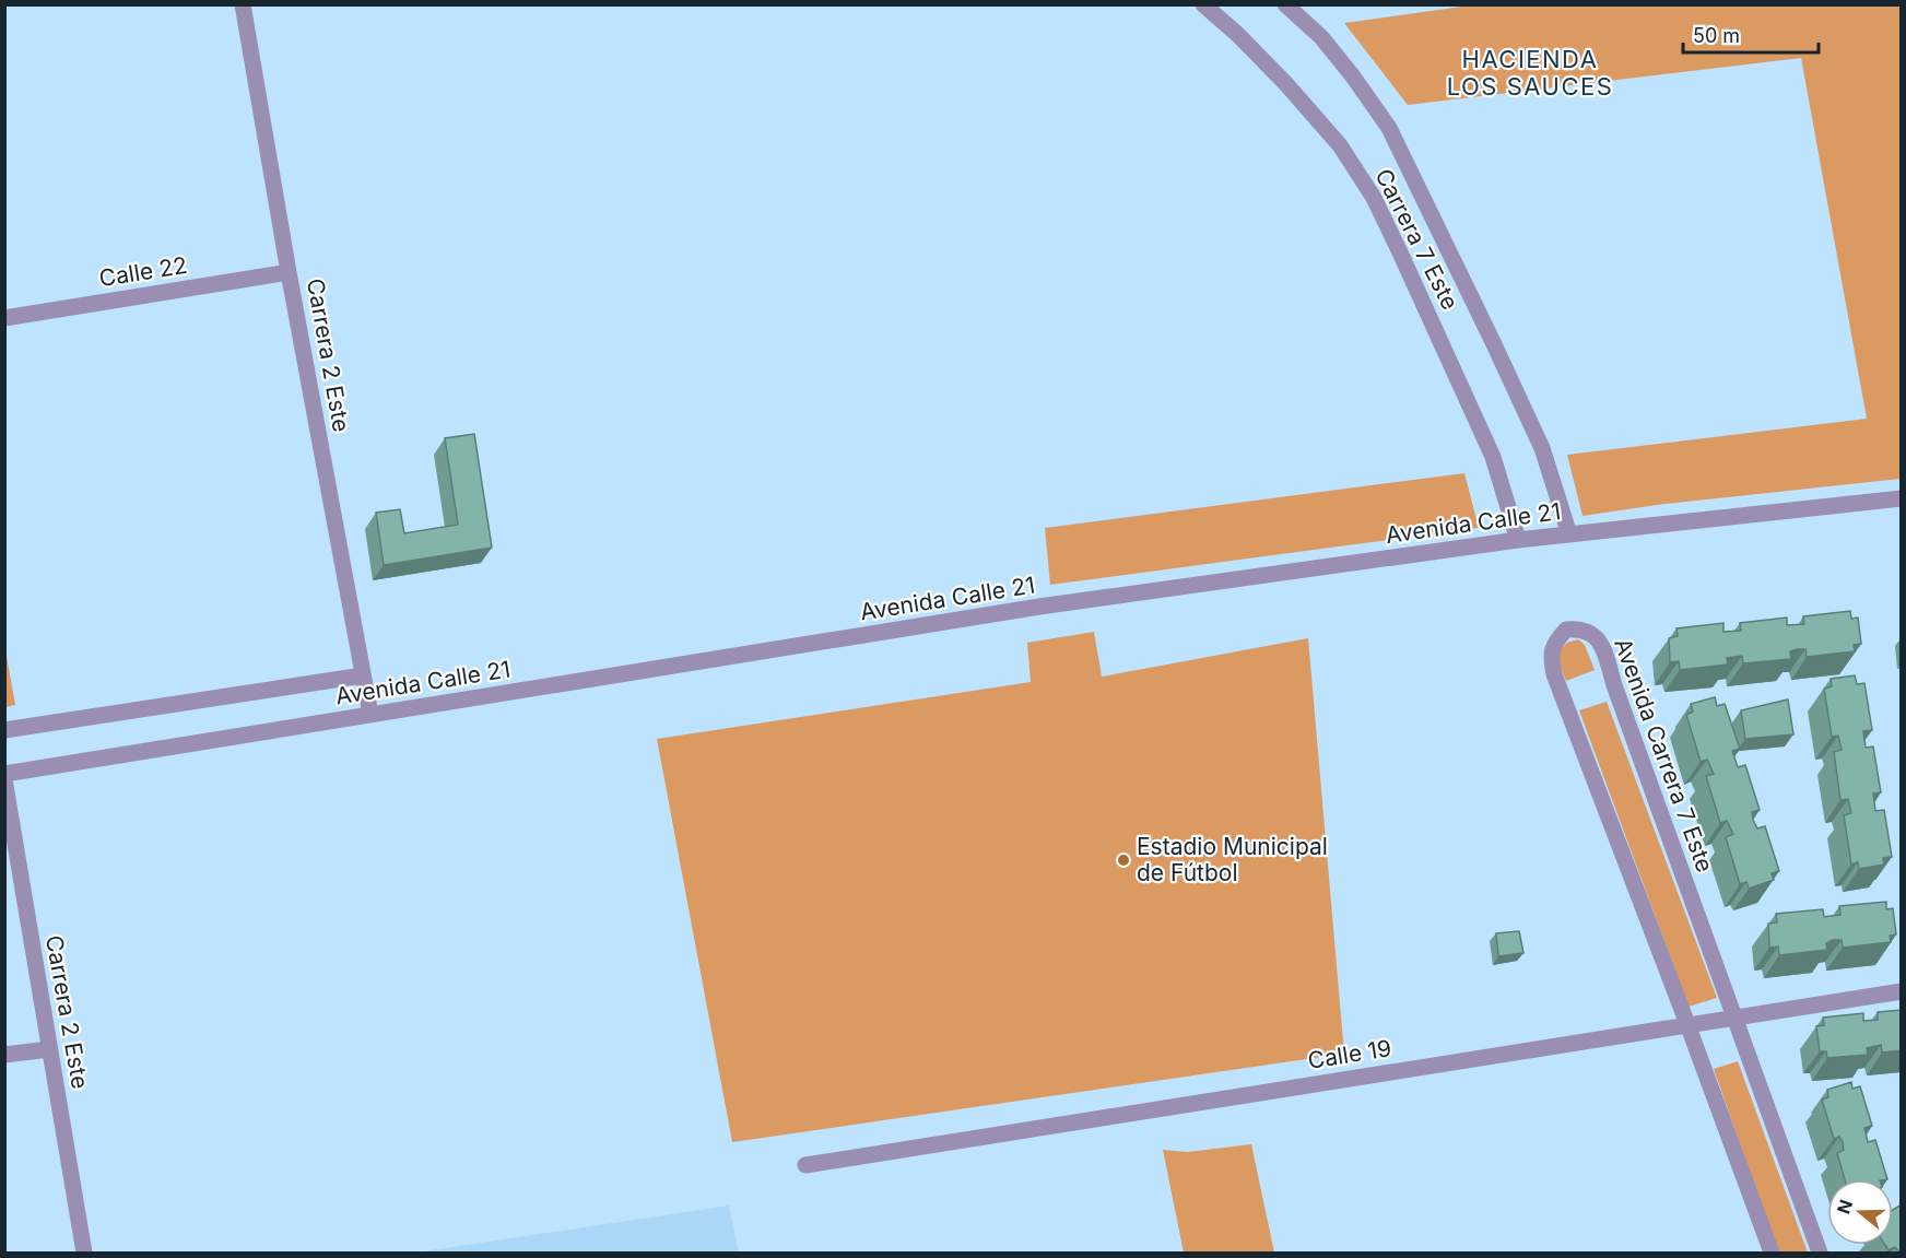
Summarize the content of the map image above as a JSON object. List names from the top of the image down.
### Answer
{
  "streets": {
    "street": [
      "Carrera 7 Este",
      "Calle 22",
      "Carrera 2 Este",
      "Avenida Calle 21",
      "Avenida Carrera 7 Este",
      "Calle 19"
    ]
  },
  "crossings": [
    ["Carrera 7 Este", "Avenida Calle 21"],
    ["Calle 22", "Carrera 2 Este"],
    ["Carrera 2 Este", "Avenida Calle 21"],
    ["Avenida Carrera 7 Este", "Calle 19"]
  ],
  "districts": ["HACIENDA LOS SAUCES"],
  "places": ["Estadio Municipal de Fútbol"],
  "scale_bar": "50 m",
  "north": "left"
}
